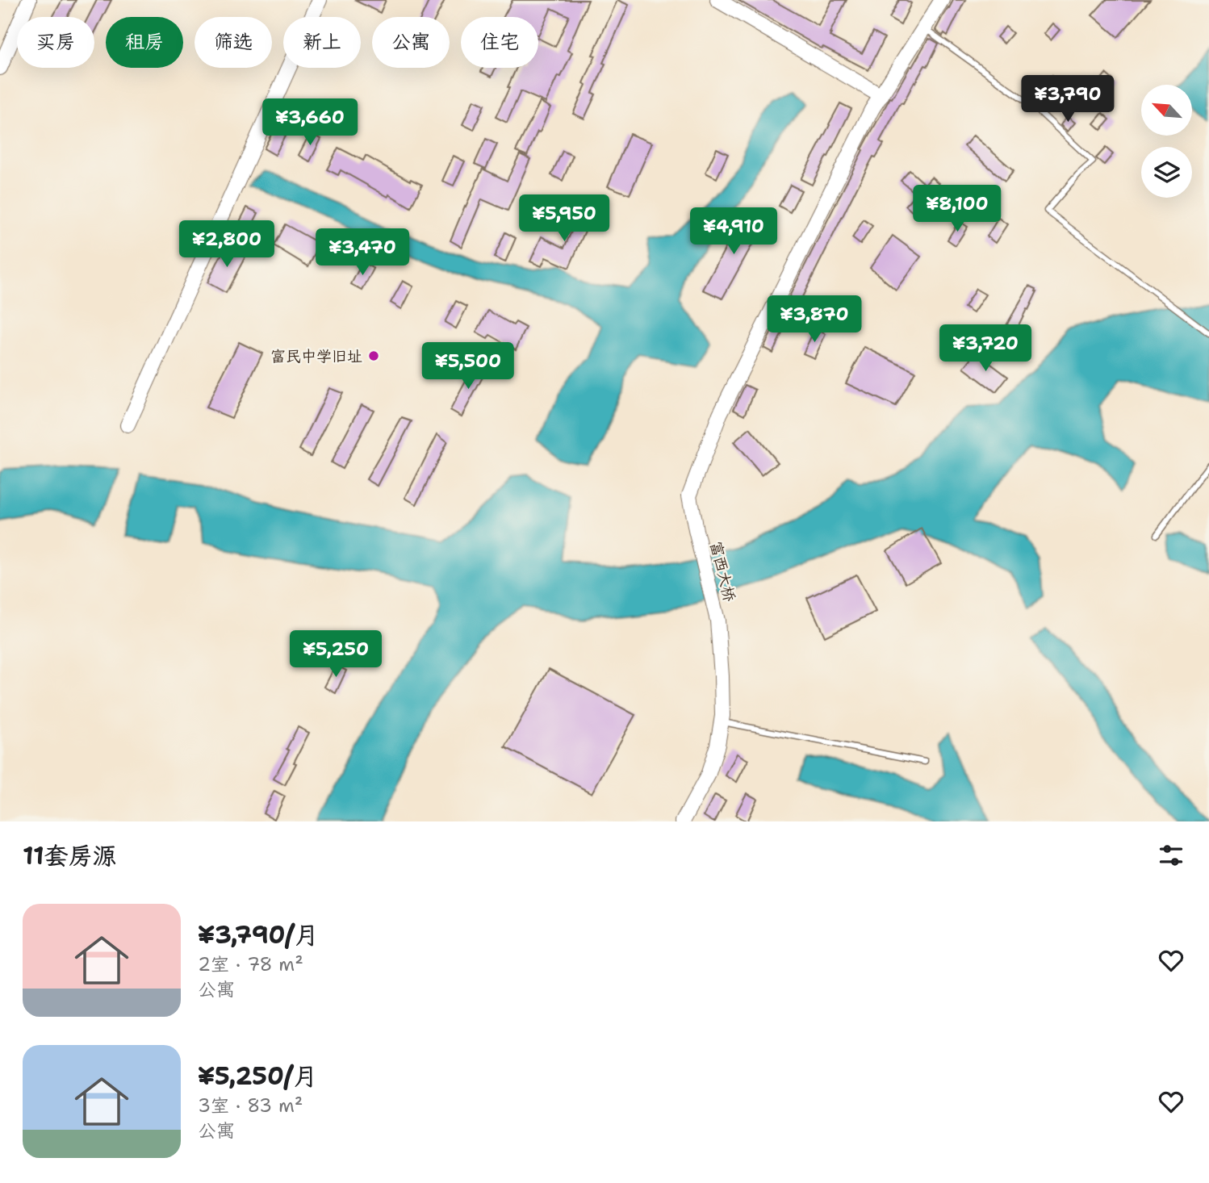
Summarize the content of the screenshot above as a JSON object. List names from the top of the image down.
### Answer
{
  "streets": {
    "main road": ["富西大桥"]
  },
  "places": ["富民中学旧址"],
  "north": "top left",
  "page": {
    "chip": [
      "买房",
      "租房",
      "筛选",
      "新上",
      "公寓",
      "住宅"
    ],
    "price": [
      "¥3,790",
      "¥3,660",
      "¥8,100",
      "¥5,950",
      "¥4,910",
      "¥2,800",
      "¥3,470",
      "¥3,870",
      "¥3,720",
      "¥5,500",
      "¥5,250"
    ],
    "heading": "11套房源",
    "list": [
      {
        "name": "¥3,790/月",
        "note": "2室 · 78 m² · 公寓"
      },
      {
        "name": "¥5,250/月",
        "note": "3室 · 83 m² · 公寓"
      }
    ]
  }
}
